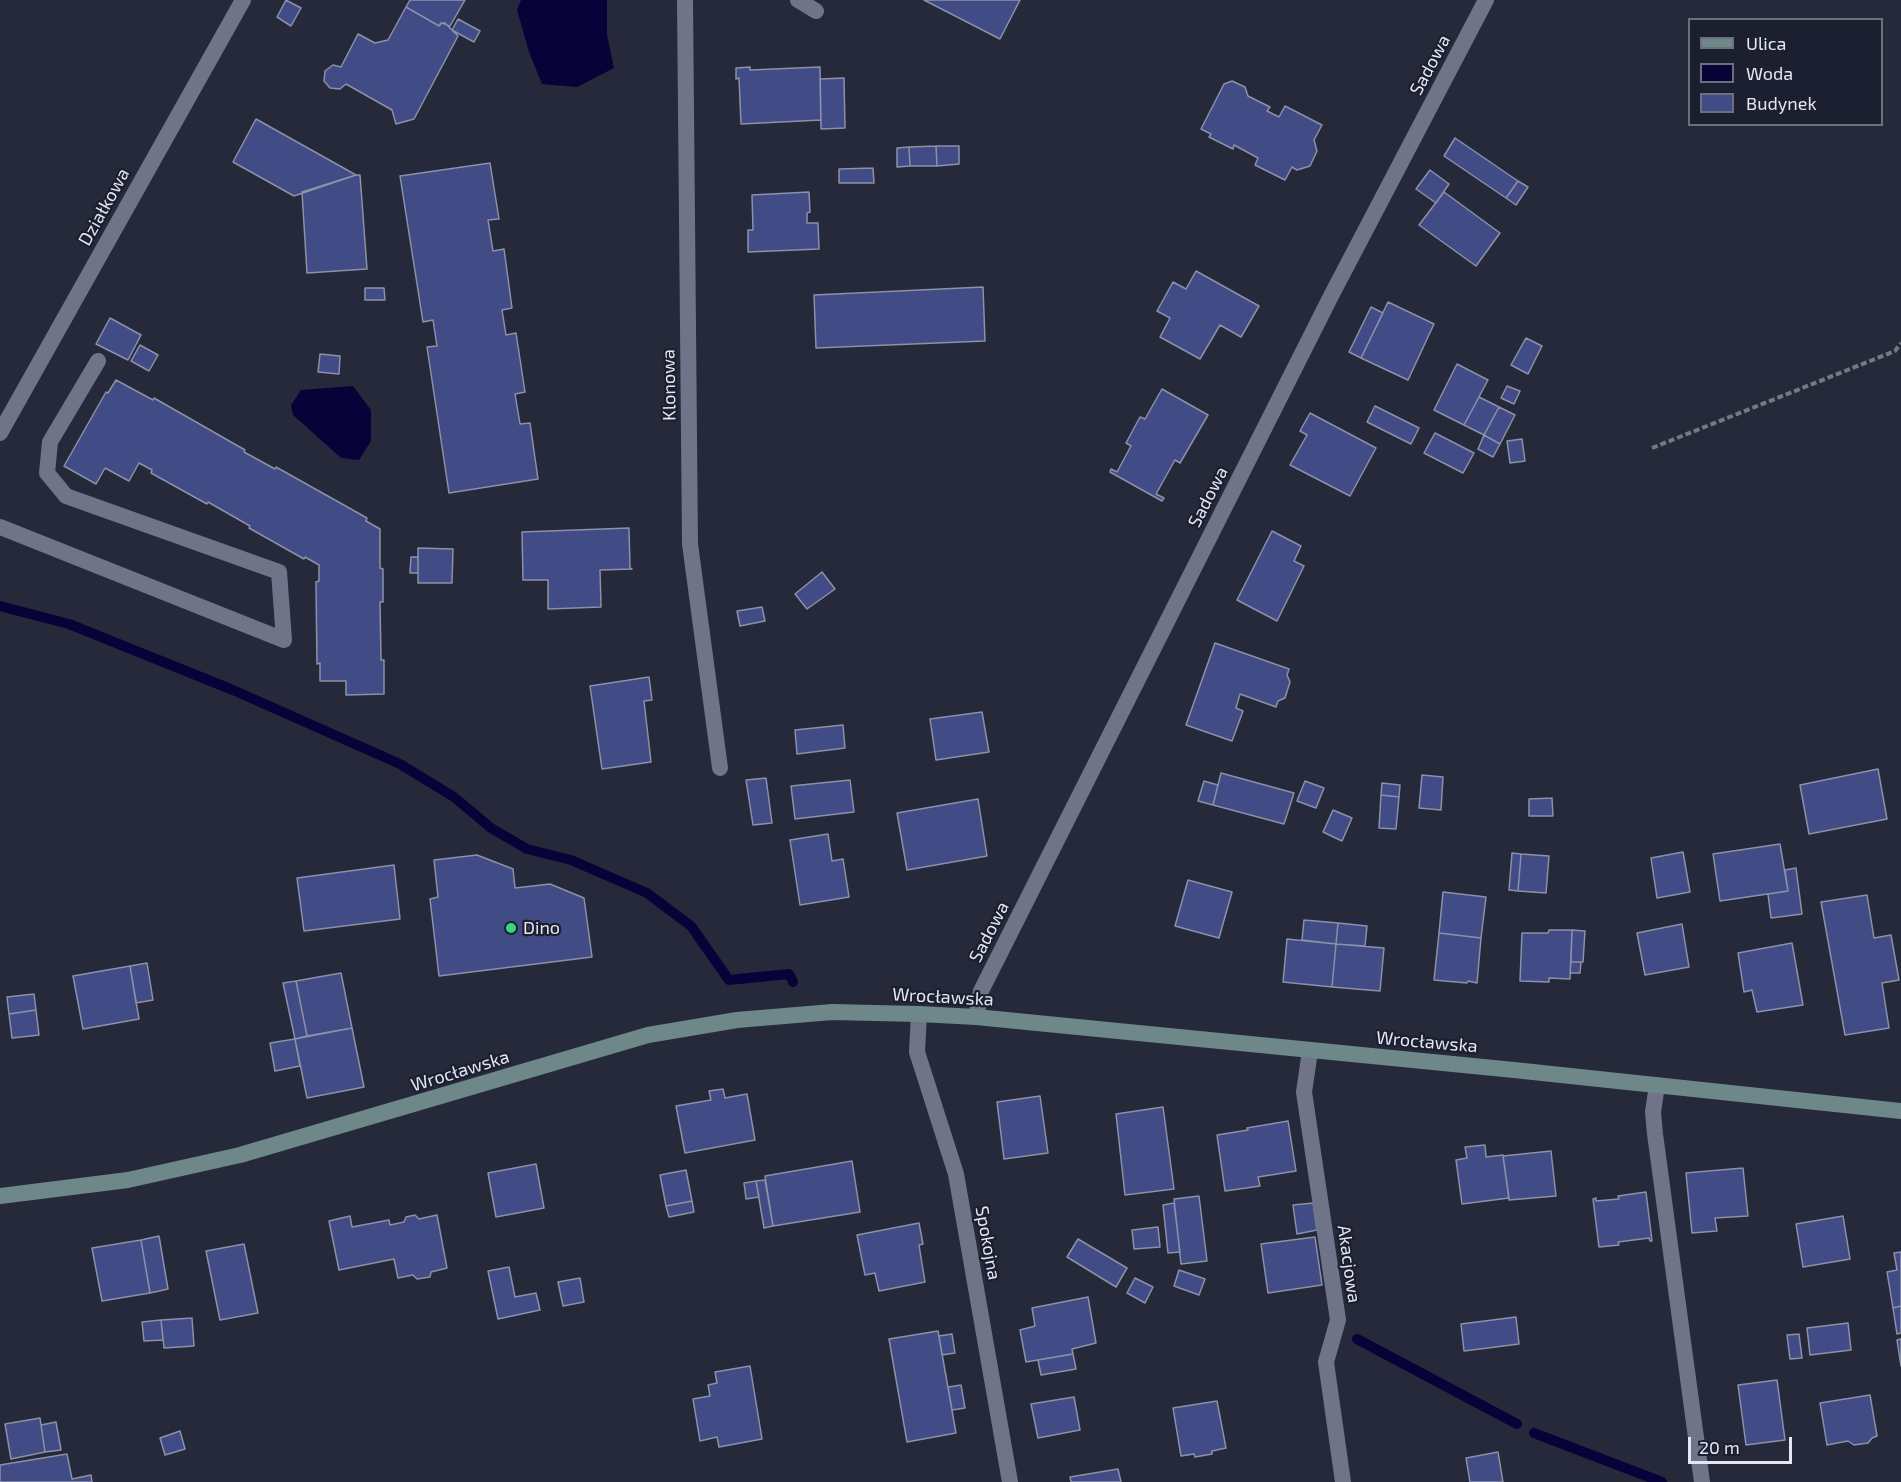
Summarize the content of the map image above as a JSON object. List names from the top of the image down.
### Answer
{
  "streets": {
    "main road": ["Wrocławska"],
    "street": [
      "Sadowa",
      "Działkowa",
      "Klonowa",
      "Spokojna",
      "Akacjowa"
    ]
  },
  "crossings": [
    ["Sadowa", "Wrocławska"],
    ["Wrocławska", "Spokojna"],
    ["Wrocławska", "Akacjowa"]
  ],
  "places": ["Dino"],
  "legend": ["Ulica", "Woda", "Budynek"],
  "scale_bar": "20 m"
}
